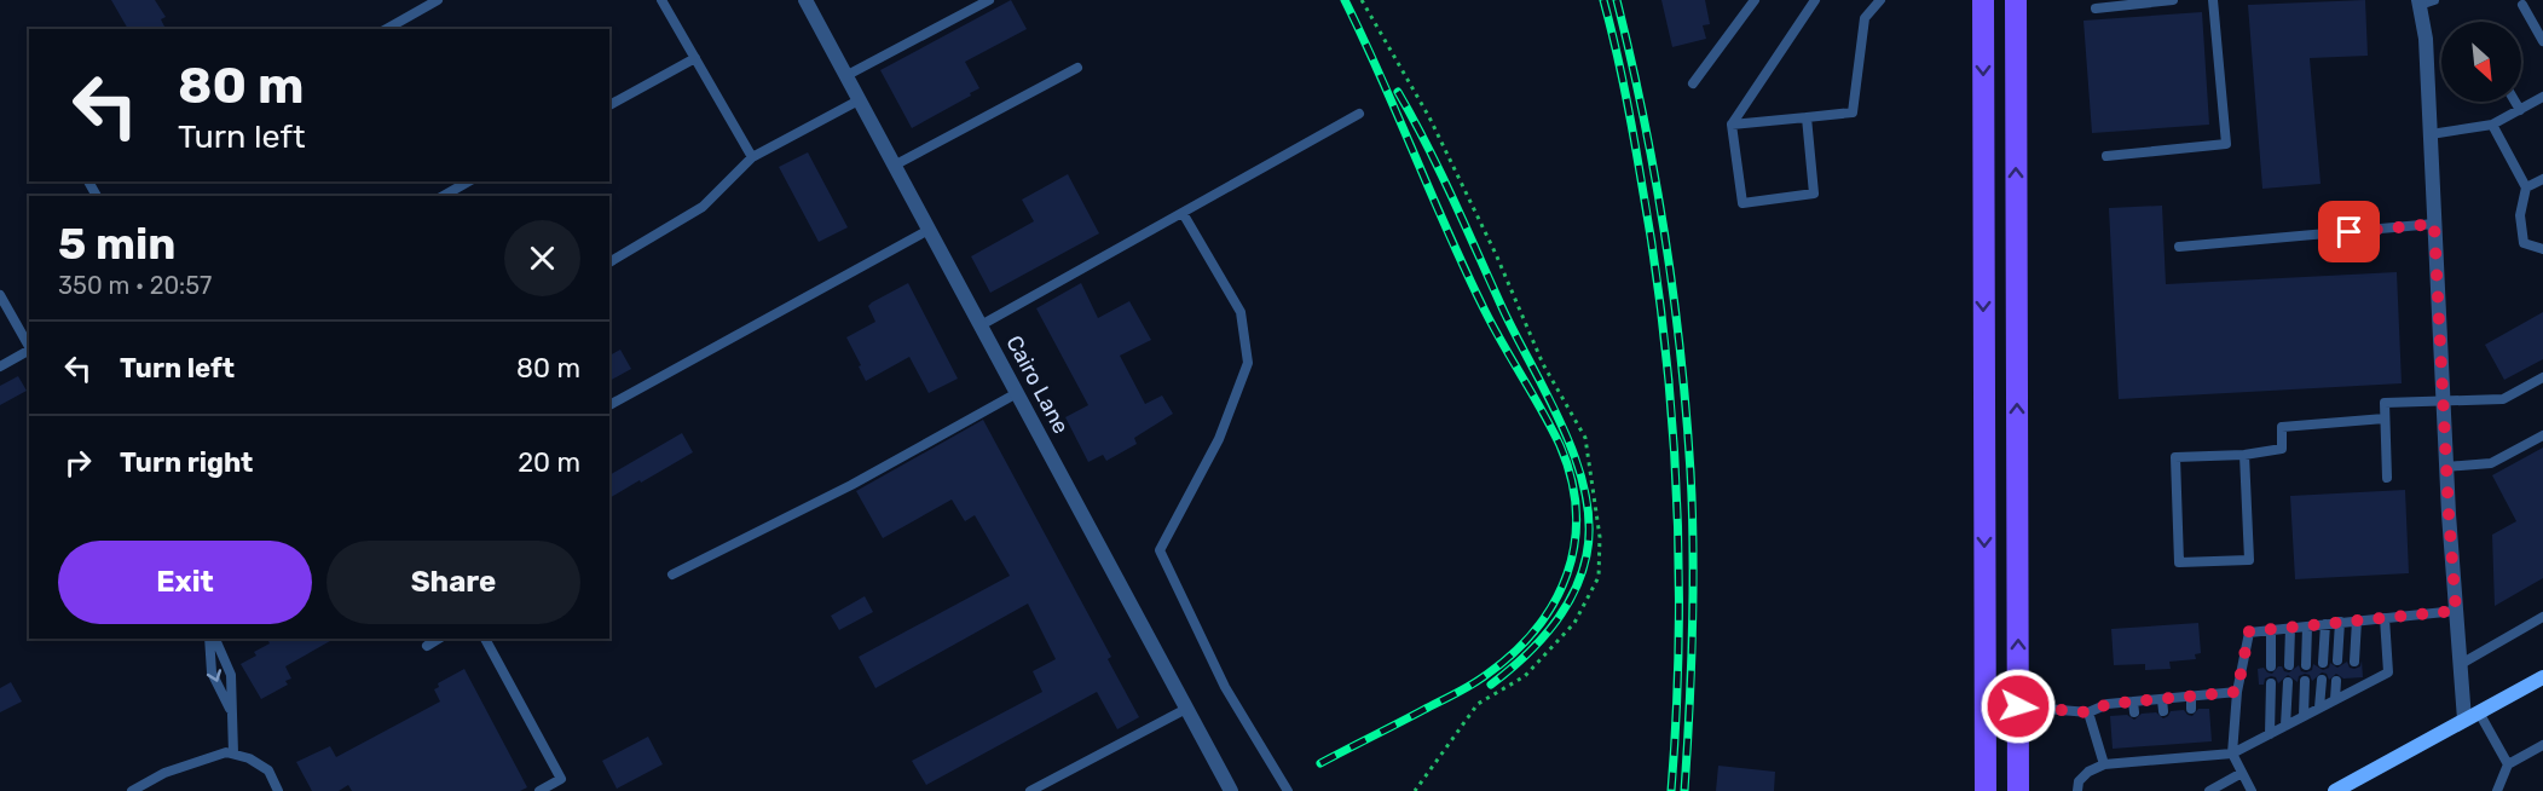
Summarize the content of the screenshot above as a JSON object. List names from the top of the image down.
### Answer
{
  "streets": {
    "street": ["Cairo Lane"]
  },
  "north": "bottom right",
  "page": {
    "turn": ["80 m", "Turn left"],
    "heading": ["5 min", "350 m · 20:57"],
    "list": [
      {
        "name": "Turn left",
        "value": "80 m"
      },
      {
        "name": "Turn right",
        "value": "20 m"
      }
    ],
    "buttons": ["Exit", "Share"]
  }
}
